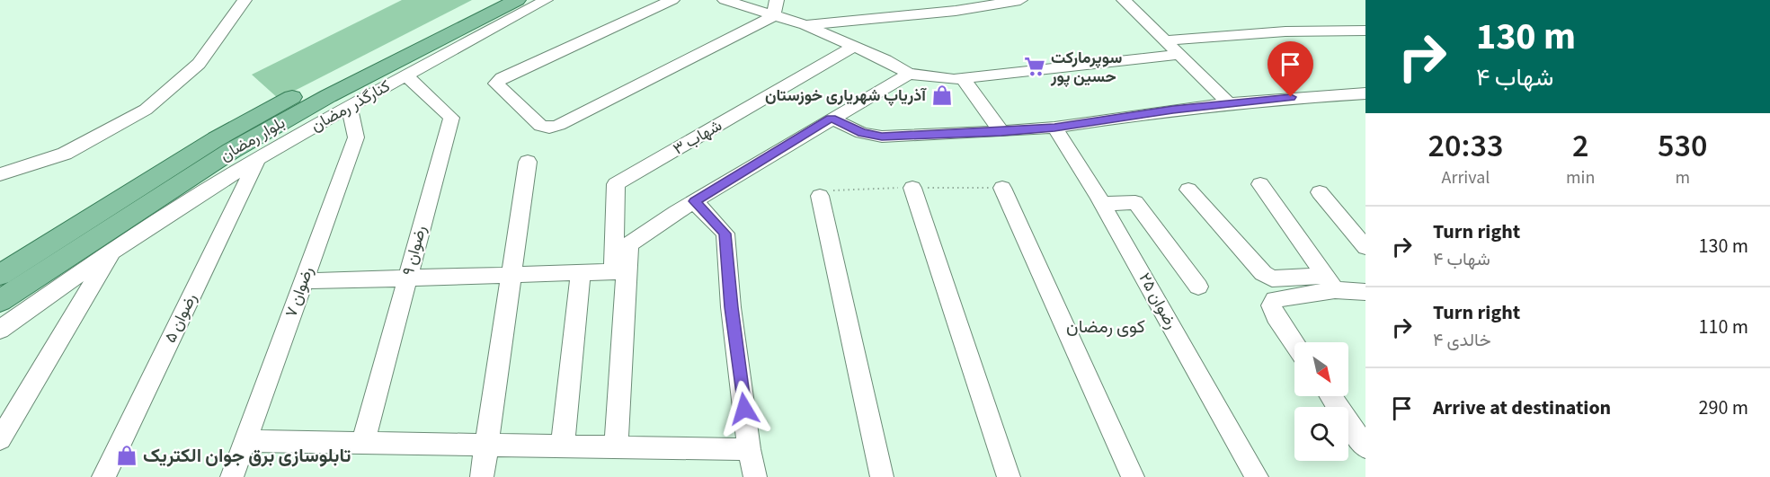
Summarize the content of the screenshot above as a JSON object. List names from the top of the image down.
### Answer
{
  "streets": {
    "main road": ["بلوار رمضان"],
    "street": [
      "کنارگذر رمضان",
      "شهاب ۳",
      "رضوان ۹",
      "رضوان ۷",
      "رضوان ۲۵",
      "رضوان ۵"
    ]
  },
  "crossings": [
    ["کنارگذر رمضان", "رضوان ۹"],
    ["کنارگذر رمضان", "رضوان ۷"],
    ["کنارگذر رمضان", "رضوان ۵"]
  ],
  "districts": ["کوی رمضان"],
  "places": {
    "supermarket": ["سوپرمارکت حسین پور"],
    "shop": ["آذریاپ شهریاری خوزستان", "تابلوسازی برق جوان الکتریک"]
  },
  "north": "bottom right",
  "page": {
    "turn": ["130 m", "شهاب ۴"],
    "eta": [
      "20:33",
      "Arrival",
      "2",
      "min",
      "530",
      "m"
    ],
    "list": [
      {
        "name": "Turn right",
        "note": "شهاب ۴",
        "value": "130 m"
      },
      {
        "name": "Turn right",
        "note": "خالدی ۴",
        "value": "110 m"
      },
      {
        "name": "Arrive at destination",
        "value": "290 m"
      }
    ]
  }
}
